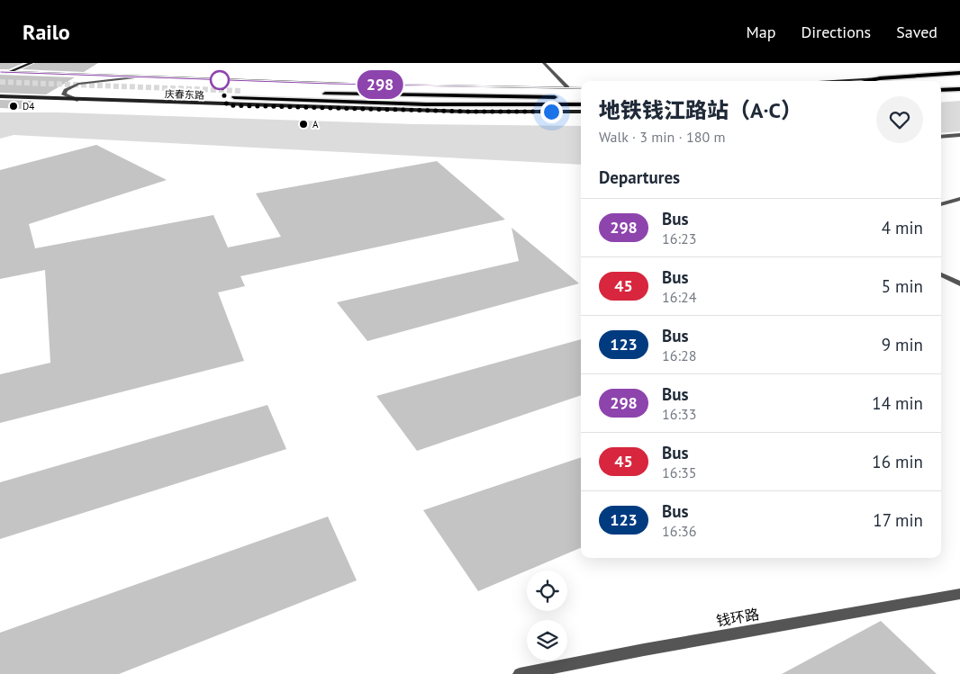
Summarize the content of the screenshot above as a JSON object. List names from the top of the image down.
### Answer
{
  "streets": {
    "main road": ["庆春东路"],
    "street": ["钱环路"]
  },
  "places": ["D4", "A"],
  "lines": ["bus line 298"],
  "page": {
    "header": "Railo",
    "nav": ["Map", "Directions", "Saved"],
    "on_map": "298",
    "heading": [
      ["地铁钱江路站（A·C）", "Walk · 3 min · 180 m"],
      "Departures"
    ],
    "list": [
      {
        "mark": "298",
        "name": "Bus",
        "note": "16:23",
        "value": "4 min"
      },
      {
        "mark": "45",
        "name": "Bus",
        "note": "16:24",
        "value": "5 min"
      },
      {
        "mark": "123",
        "name": "Bus",
        "note": "16:28",
        "value": "9 min"
      },
      {
        "mark": "298",
        "name": "Bus",
        "note": "16:33",
        "value": "14 min"
      },
      {
        "mark": "45",
        "name": "Bus",
        "note": "16:35",
        "value": "16 min"
      },
      {
        "mark": "123",
        "name": "Bus",
        "note": "16:36",
        "value": "17 min"
      }
    ]
  }
}
